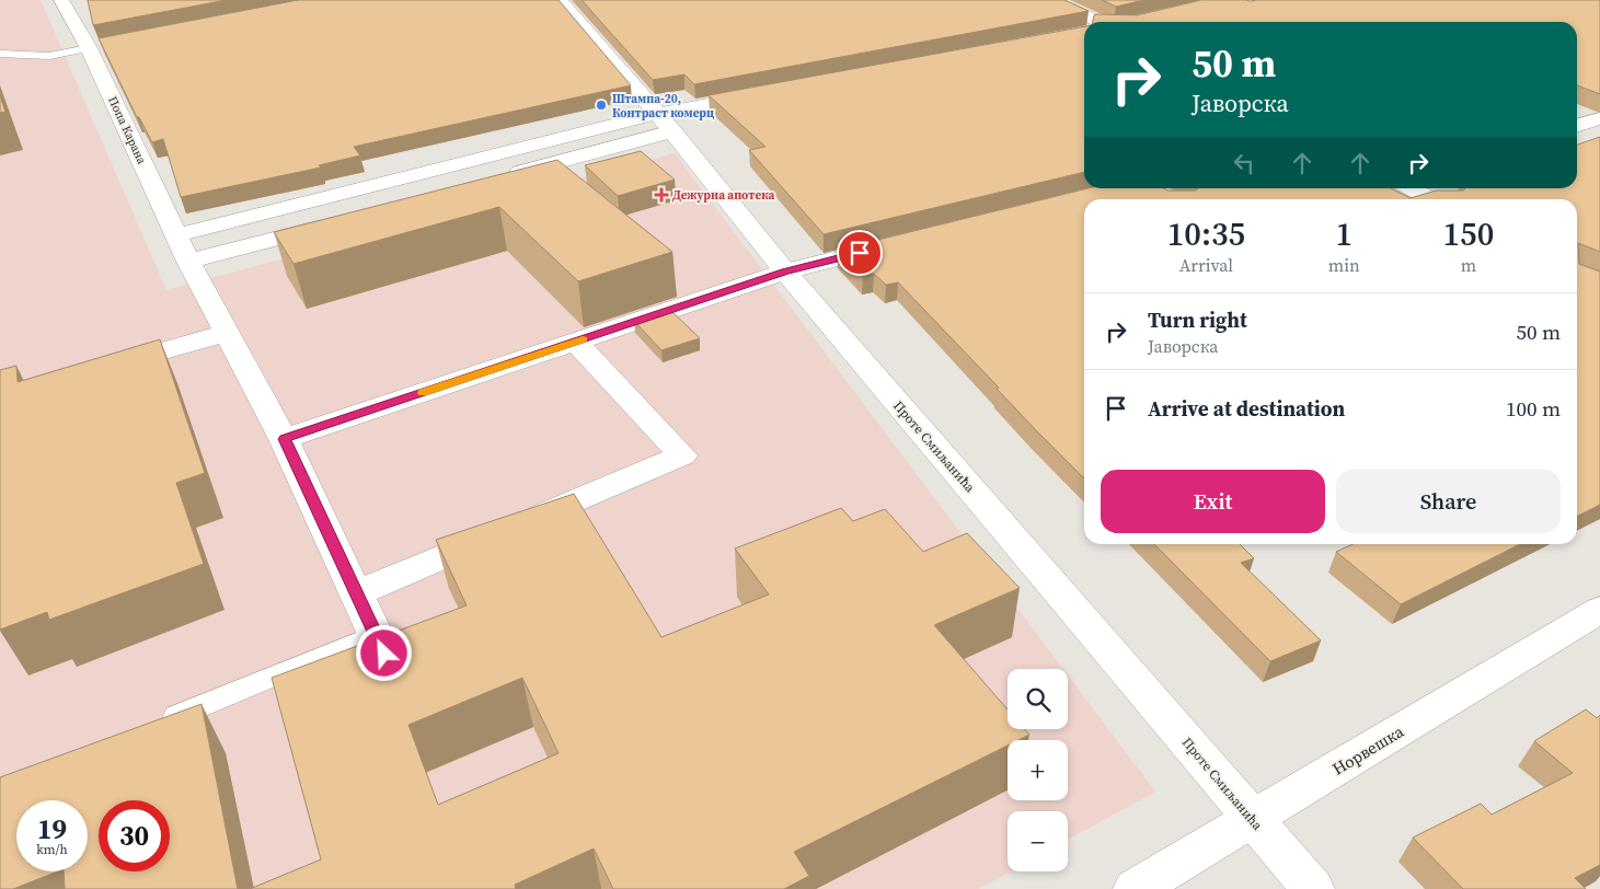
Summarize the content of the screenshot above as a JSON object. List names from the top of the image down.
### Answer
{
  "streets": {
    "street": ["Попа Карана", "Проте Смиљанића", "Норвешка"]
  },
  "crossings": [
    ["Проте Смиљанића", "Норвешка"]
  ],
  "places": {
    "other": ["Штампа-20, Контраст комерц"],
    "health": ["Дежурна апотека"]
  },
  "page": {
    "turn": ["50 m", "Јаворска"],
    "eta": [
      "10:35",
      "Arrival",
      "1",
      "min",
      "150",
      "m"
    ],
    "list": [
      {
        "name": "Turn right",
        "note": "Јаворска",
        "value": "50 m"
      },
      {
        "name": "Arrive at destination",
        "value": "100 m"
      }
    ],
    "buttons": ["Exit", "Share"],
    "map_buttons": ["+", "−"],
    "speed": "19 km/h",
    "limit": "30"
  }
}
